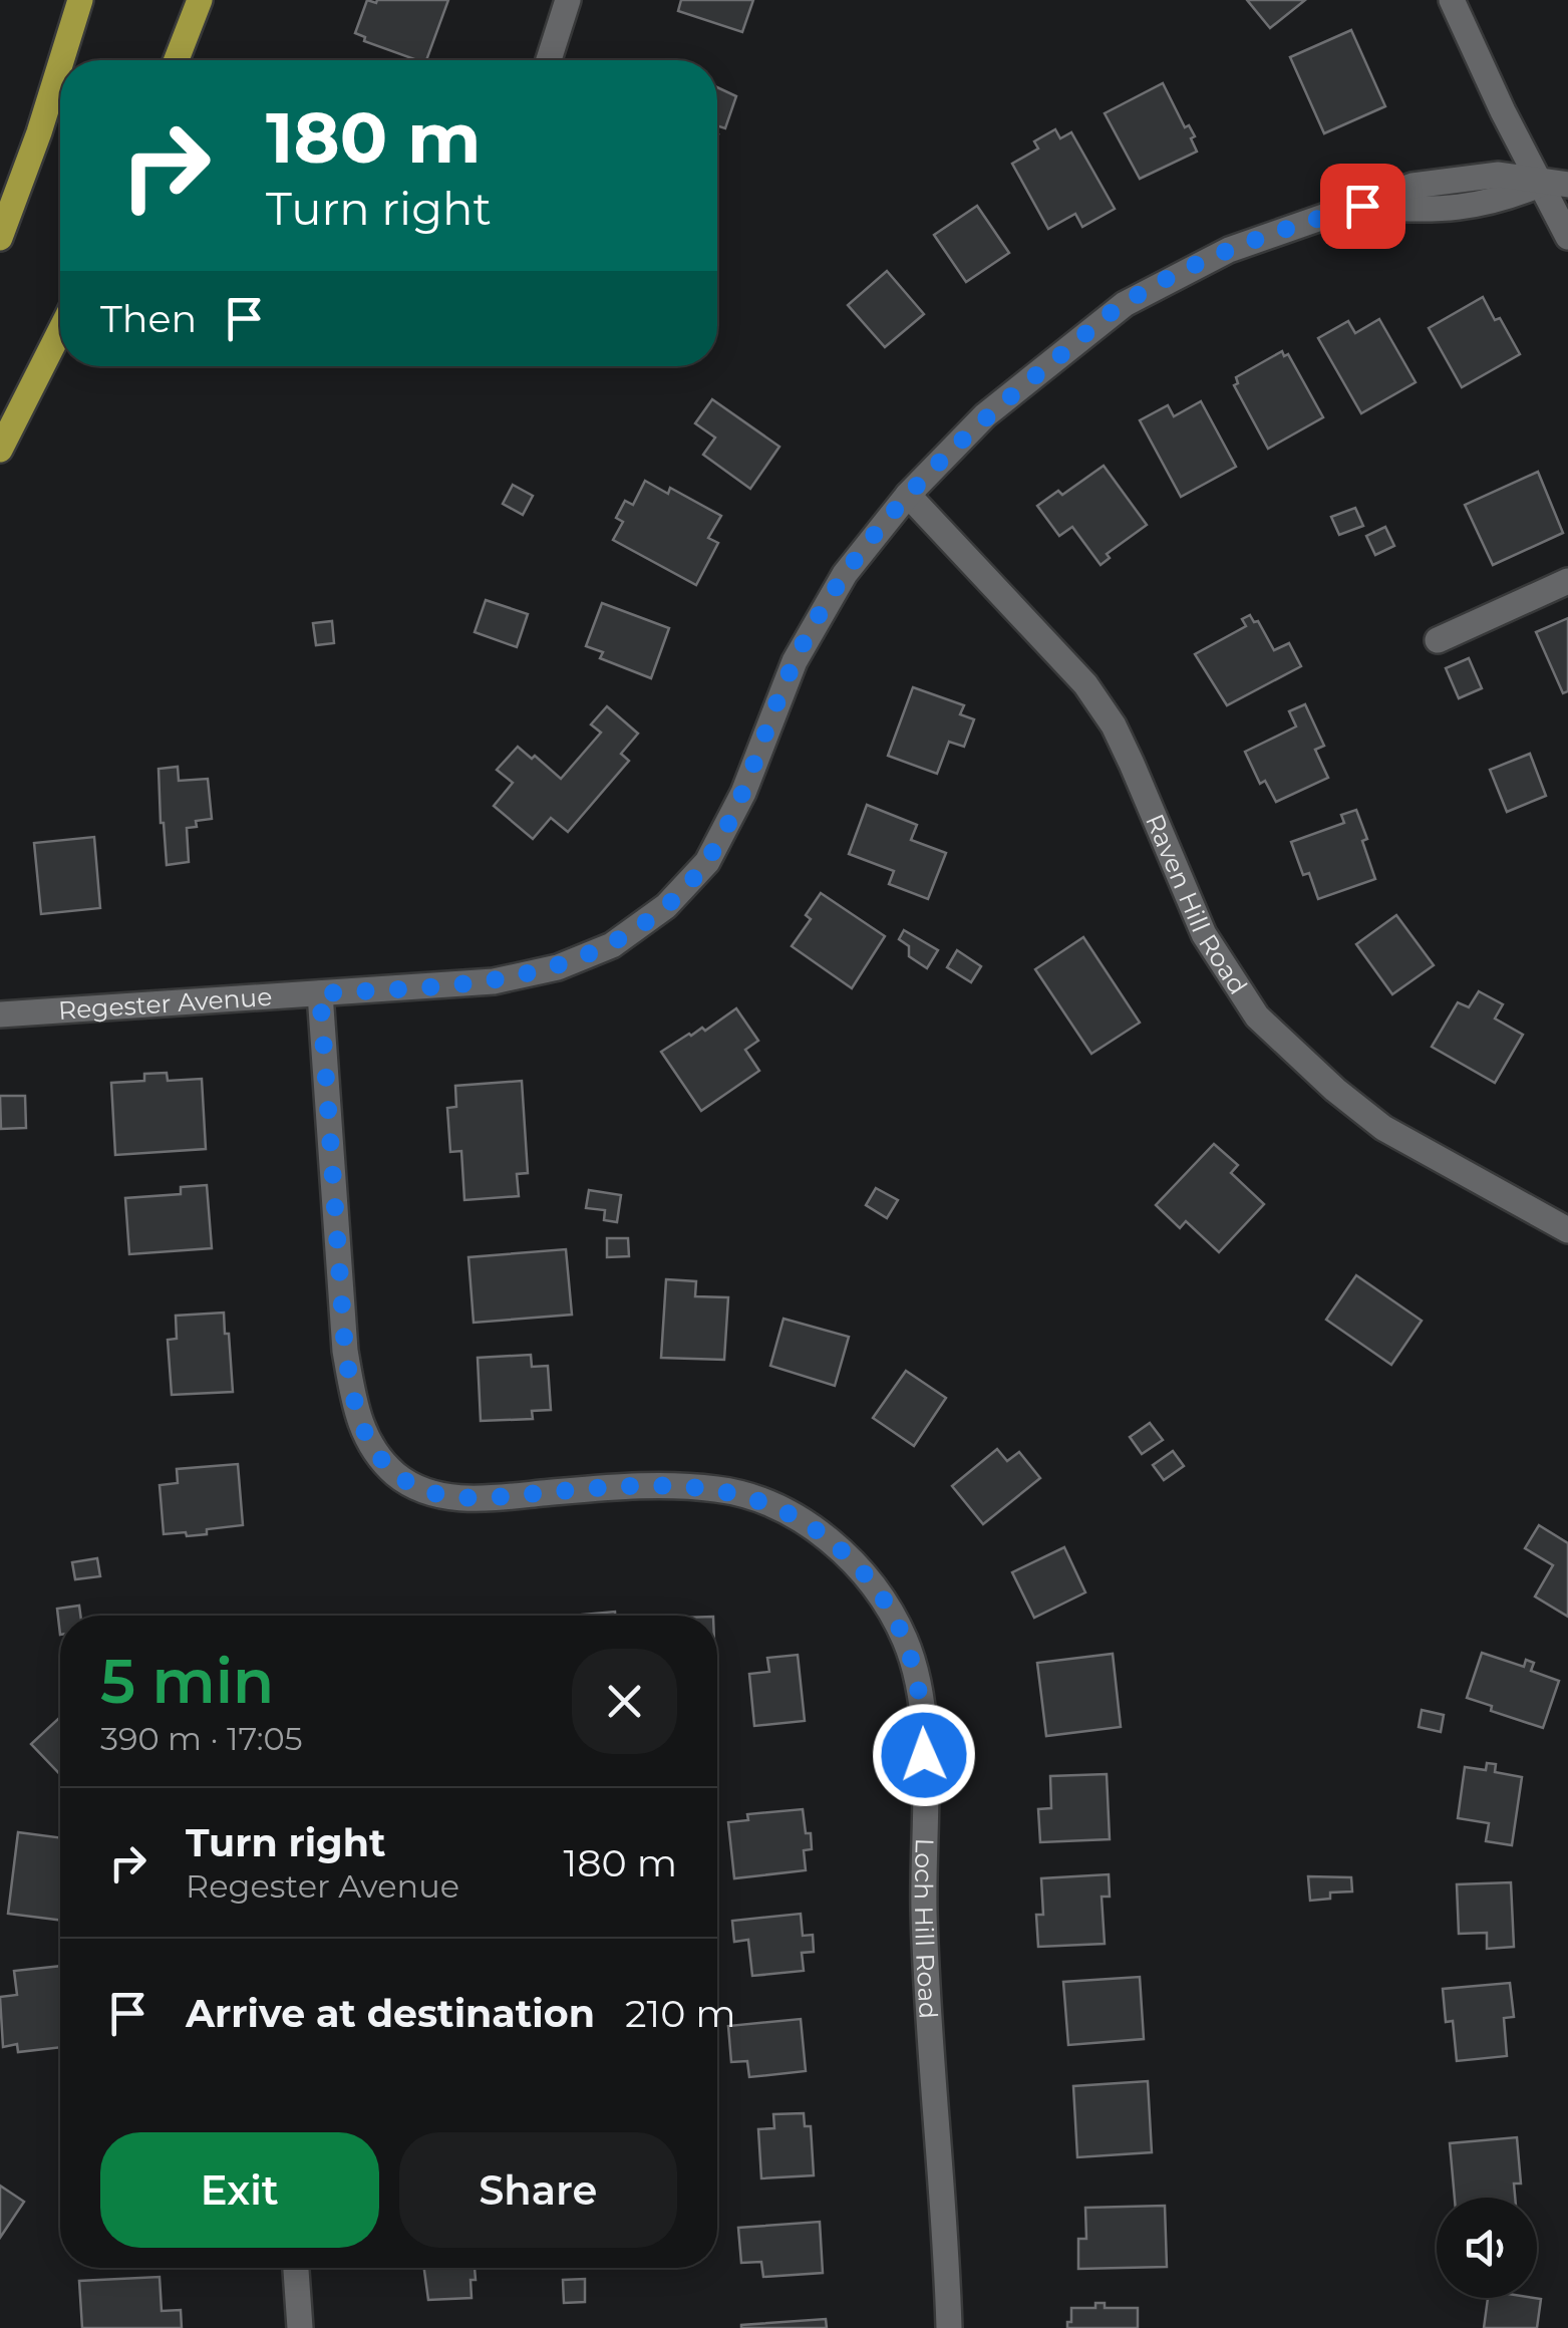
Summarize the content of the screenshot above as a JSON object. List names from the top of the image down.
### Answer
{
  "streets": {
    "street": ["Raven Hill Road", "Regester Avenue", "Loch Hill Road"]
  },
  "crossings": [
    ["Raven Hill Road", "Regester Avenue"],
    ["Regester Avenue", "Loch Hill Road"]
  ],
  "page": {
    "turn": ["180 m", "Turn right"],
    "then": "Then",
    "heading": ["5 min", "390 m · 17:05"],
    "list": [
      {
        "name": "Turn right",
        "note": "Regester Avenue",
        "value": "180 m"
      },
      {
        "name": "Arrive at destination",
        "value": "210 m"
      }
    ],
    "buttons": ["Exit", "Share"]
  }
}
